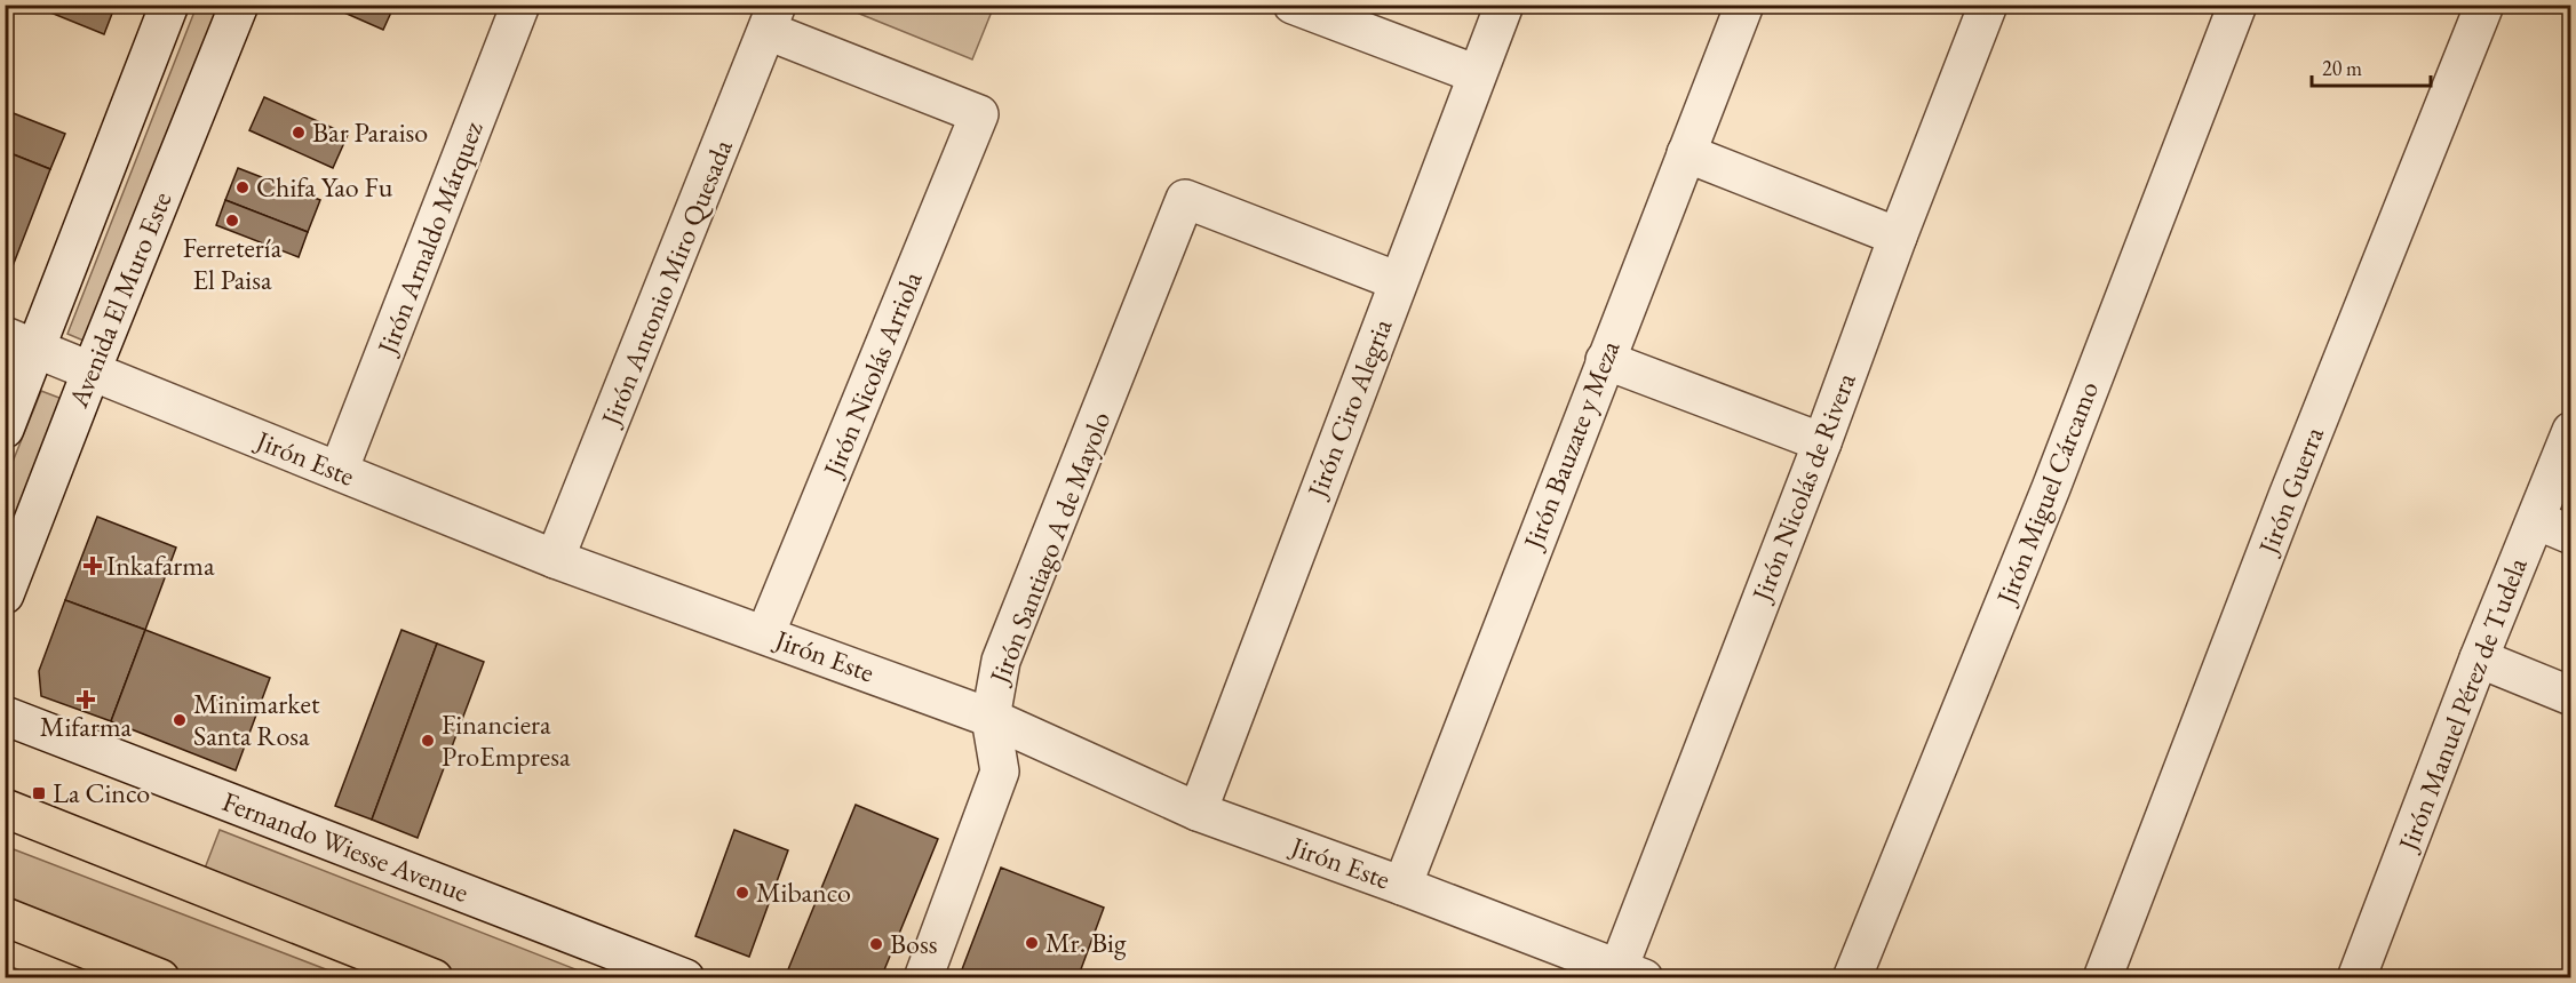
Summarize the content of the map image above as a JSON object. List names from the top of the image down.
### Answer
{
  "streets": {
    "street": [
      "Jirón Arnaldo Márquez",
      "Jirón Antonio Miro Quesada",
      "Avenida El Muro Este",
      "Jirón Nicolás Arriola",
      "Jirón Ciro Alegria",
      "Jirón Bauzate y Meza",
      "Jirón Este",
      "Jirón Nicolás de Rivera",
      "Jirón Guerra",
      "Jirón Miguel Cárcamo",
      "Jirón Santiago A de Mayolo",
      "Jirón Manuel Pérez de Tudela",
      "Fernando Wiesse Avenue"
    ]
  },
  "crossings": [
    ["Jirón Arnaldo Márquez", "Jirón Este"],
    ["Jirón Antonio Miro Quesada", "Jirón Nicolás Arriola"],
    ["Jirón Antonio Miro Quesada", "Jirón Este"],
    ["Avenida El Muro Este", "Jirón Este"],
    ["Jirón Nicolás Arriola", "Jirón Este"],
    ["Jirón Ciro Alegria", "Jirón Este"],
    ["Jirón Ciro Alegria", "Jirón Santiago A de Mayolo"],
    ["Jirón Bauzate y Meza", "Jirón Este"],
    ["Jirón Este", "Jirón Nicolás de Rivera"],
    ["Jirón Este", "Jirón Santiago A de Mayolo"]
  ],
  "places": {
    "other": [
      "Bar Paraiso",
      "Chifa Yao Fu",
      "Ferretería El Paisa",
      "Minimarket Santa Rosa",
      "Financiera ProEmpresa",
      "Mibanco",
      "Mr. Big",
      "Boss"
    ],
    "health": ["Inkafarma", "Mifarma"],
    "transit": ["La Cinco"]
  },
  "scale_bar": "20 m"
}
